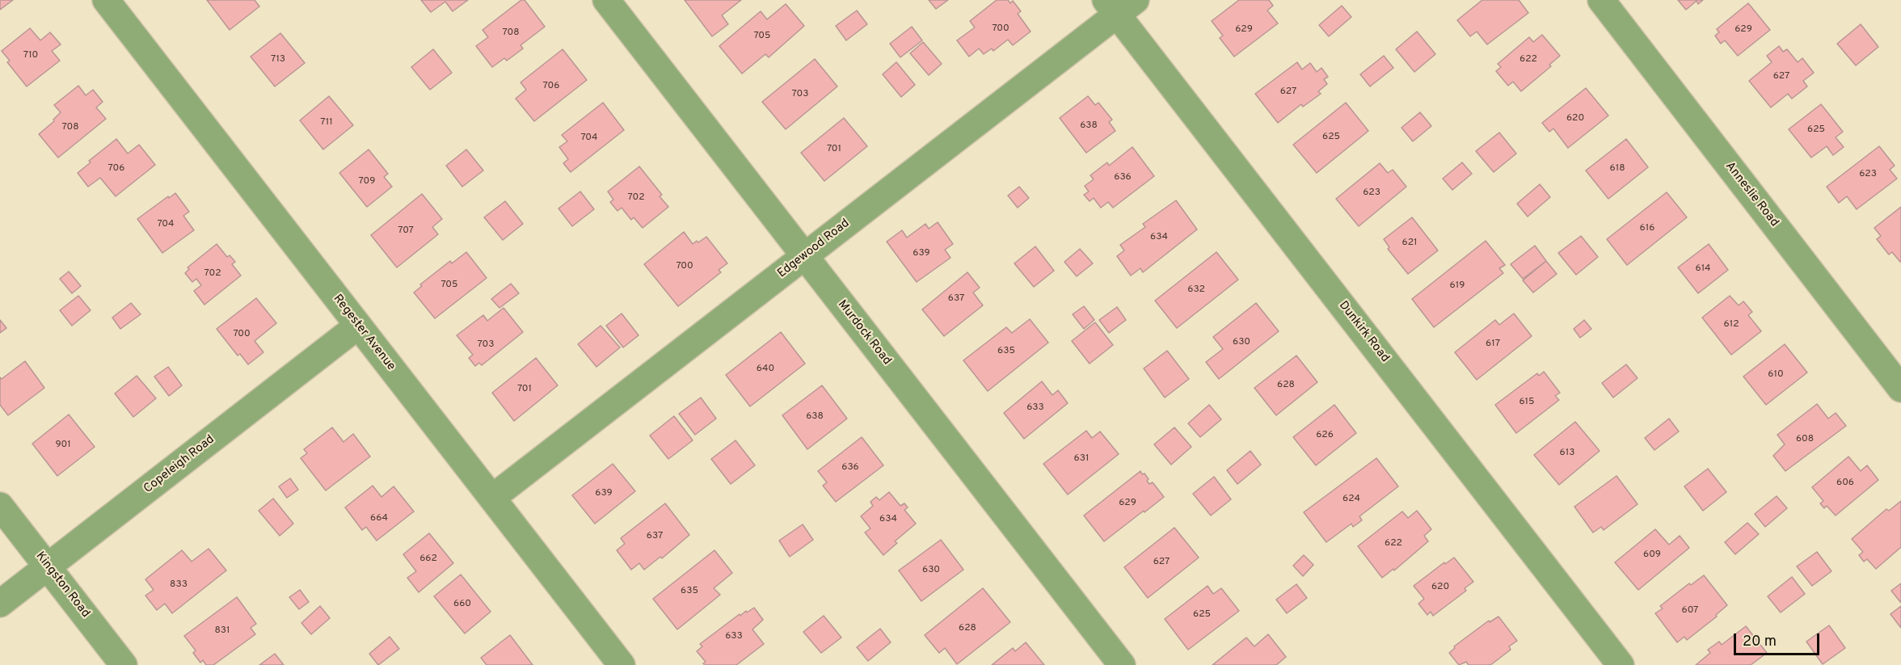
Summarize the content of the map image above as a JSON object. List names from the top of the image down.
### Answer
{
  "streets": {
    "street": [
      "Anneslie Road",
      "Edgewood Road",
      "Dunkirk Road",
      "Regester Avenue",
      "Murdock Road",
      "Copeleigh Road",
      "Kingston Road"
    ]
  },
  "crossings": [
    ["Edgewood Road", "Dunkirk Road"],
    ["Edgewood Road", "Regester Avenue"],
    ["Edgewood Road", "Murdock Road"],
    ["Regester Avenue", "Copeleigh Road"],
    ["Copeleigh Road", "Kingston Road"]
  ],
  "house_numbers": [
    "700",
    "629",
    "629",
    "708",
    "705",
    "710",
    "713",
    "622",
    "627",
    "706",
    "627",
    "703",
    "620",
    "711",
    "638",
    "708",
    "625",
    "625",
    "704",
    "701",
    "706",
    "618",
    "623",
    "636",
    "709",
    "623",
    "702",
    "704",
    "616",
    "707",
    "634",
    "621",
    "639",
    "700",
    "614",
    "702",
    "705",
    "619",
    "632",
    "637",
    "612",
    "700",
    "630",
    "617",
    "703",
    "635",
    "640",
    "610",
    "628",
    "701",
    "615",
    "633",
    "638",
    "626",
    "608",
    "901",
    "613",
    "631",
    "636",
    "606",
    "639",
    "624",
    "629",
    "664",
    "634",
    "637",
    "622",
    "609",
    "662",
    "627",
    "630",
    "833",
    "620",
    "635",
    "660",
    "607",
    "625",
    "628",
    "831",
    "633"
  ],
  "scale_bar": "20 m"
}
